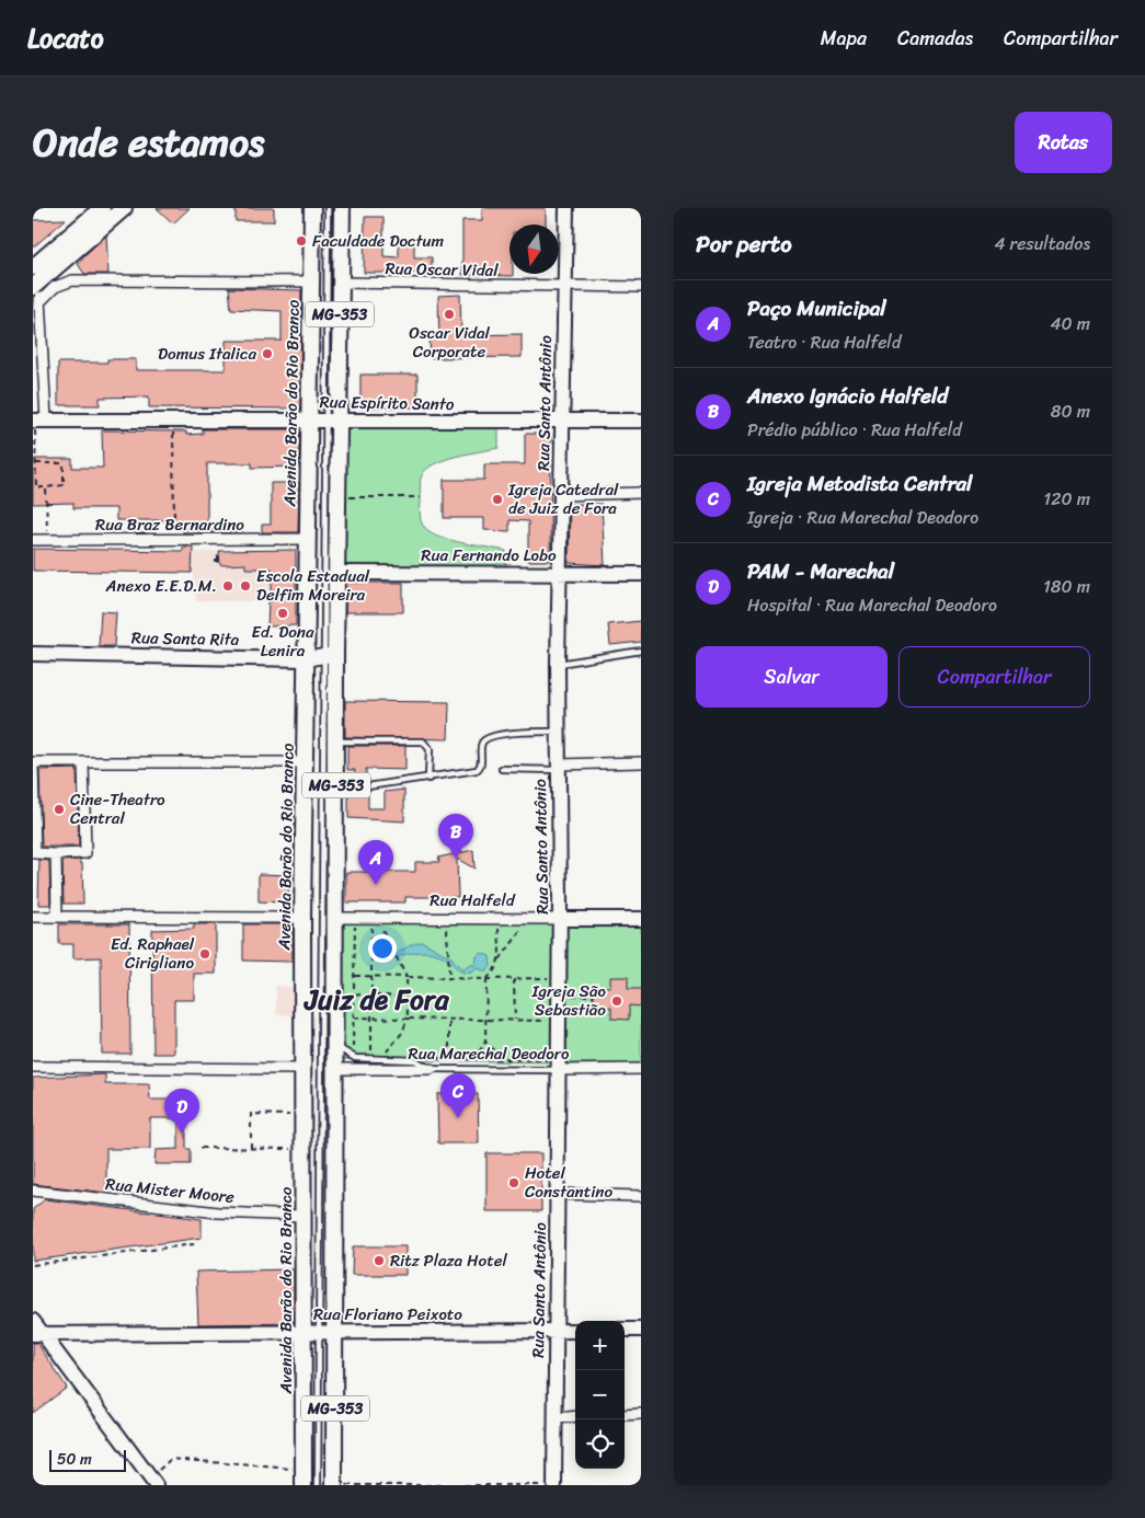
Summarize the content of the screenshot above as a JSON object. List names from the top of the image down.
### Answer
{
  "streets": {
    "main road": ["MG-353", "Avenida Barão do Rio Branco"],
    "street": [
      "Rua Oscar Vidal",
      "Rua Espírito Santo",
      "Rua Santo Antônio",
      "Rua Braz Bernardino",
      "Rua Fernando Lobo",
      "Rua Santa Rita",
      "Rua Halfeld",
      "Rua Marechal Deodoro",
      "Rua Mister Moore",
      "Rua Floriano Peixoto"
    ]
  },
  "crossings": [
    ["Rua Oscar Vidal", "Avenida Barão do Rio Branco"],
    ["Rua Oscar Vidal", "Rua Santo Antônio"],
    ["Avenida Barão do Rio Branco", "Rua Espírito Santo"],
    ["Avenida Barão do Rio Branco", "Rua Braz Bernardino"],
    ["Avenida Barão do Rio Branco", "Rua Fernando Lobo"],
    ["Avenida Barão do Rio Branco", "Rua Santa Rita"],
    ["Avenida Barão do Rio Branco", "Rua Halfeld"],
    ["Avenida Barão do Rio Branco", "Rua Marechal Deodoro"],
    ["Avenida Barão do Rio Branco", "Rua Mister Moore"],
    ["Avenida Barão do Rio Branco", "Rua Floriano Peixoto"],
    ["Rua Espírito Santo", "Rua Santo Antônio"],
    ["Rua Santo Antônio", "Rua Fernando Lobo"],
    ["Rua Santo Antônio", "Rua Halfeld"],
    ["Rua Santo Antônio", "Rua Marechal Deodoro"],
    ["Rua Santo Antônio", "Rua Floriano Peixoto"]
  ],
  "districts": ["Juiz de Fora"],
  "places": [
    "Faculdade Doctum",
    "Oscar Vidal Corporate",
    "Domus Italica",
    "Igreja Catedral de Juiz de Fora",
    "Anexo E.E.D.M.",
    "Escola Estadual Delfim Moreira",
    "Ed. Dona Lenira",
    "Cine-Theatro Central",
    "Ed. Raphael Cirigliano",
    "Igreja São Sebastião",
    "Hotel Constantino",
    "Ritz Plaza Hotel"
  ],
  "scale_bar": "50 m",
  "north": "bottom",
  "page": {
    "header": "Locato",
    "nav": ["Mapa", "Camadas", "Compartilhar"],
    "title": "Onde estamos",
    "buttons": [
      "Rotas",
      ["Salvar", "Compartilhar"]
    ],
    "heading": ["Por perto", "4 resultados"],
    "list": [
      {
        "mark": "A",
        "name": "Paço Municipal",
        "note": "Teatro · Rua Halfeld",
        "value": "40 m"
      },
      {
        "mark": "B",
        "name": "Anexo Ignácio Halfeld",
        "note": "Prédio público · Rua Halfeld",
        "value": "80 m"
      },
      {
        "mark": "C",
        "name": "Igreja Metodista Central",
        "note": "Igreja · Rua Marechal Deodoro",
        "value": "120 m"
      },
      {
        "mark": "D",
        "name": "PAM - Marechal",
        "note": "Hospital · Rua Marechal Deodoro",
        "value": "180 m"
      }
    ],
    "pins": [
      "B",
      "A",
      "C",
      "D"
    ],
    "map_buttons": ["+", "−"],
    "scale": "50 m"
  }
}
